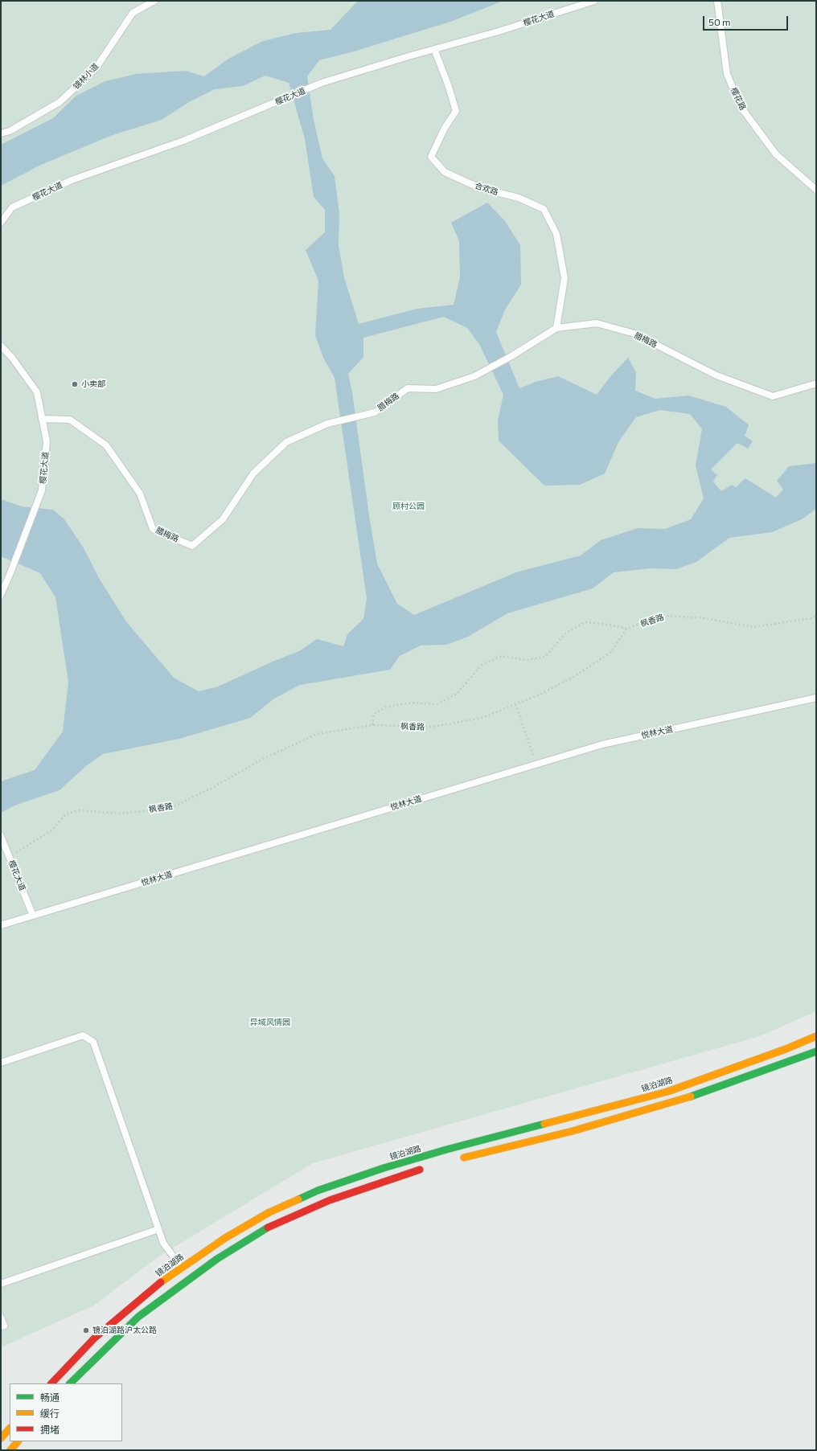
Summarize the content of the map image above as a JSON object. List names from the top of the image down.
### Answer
{
  "streets": {
    "street": ["镜泊湖路"],
    "lane": [
      "樱花大道",
      "锦林小道",
      "樱花路",
      "合欢路",
      "腊梅路",
      "悦林大道"
    ],
    "path": ["枫香路"]
  },
  "crossings": [
    ["樱花大道", "合欢路"],
    ["樱花大道", "腊梅路"],
    ["樱花大道", "枫香路"],
    ["樱花大道", "悦林大道"],
    ["合欢路", "腊梅路"]
  ],
  "parks": ["顾村公园", "异域风情园"],
  "places": ["小卖部", "镜泊湖路沪太公路"],
  "legend": ["畅通", "缓行", "拥堵"],
  "scale_bar": "50 m"
}
